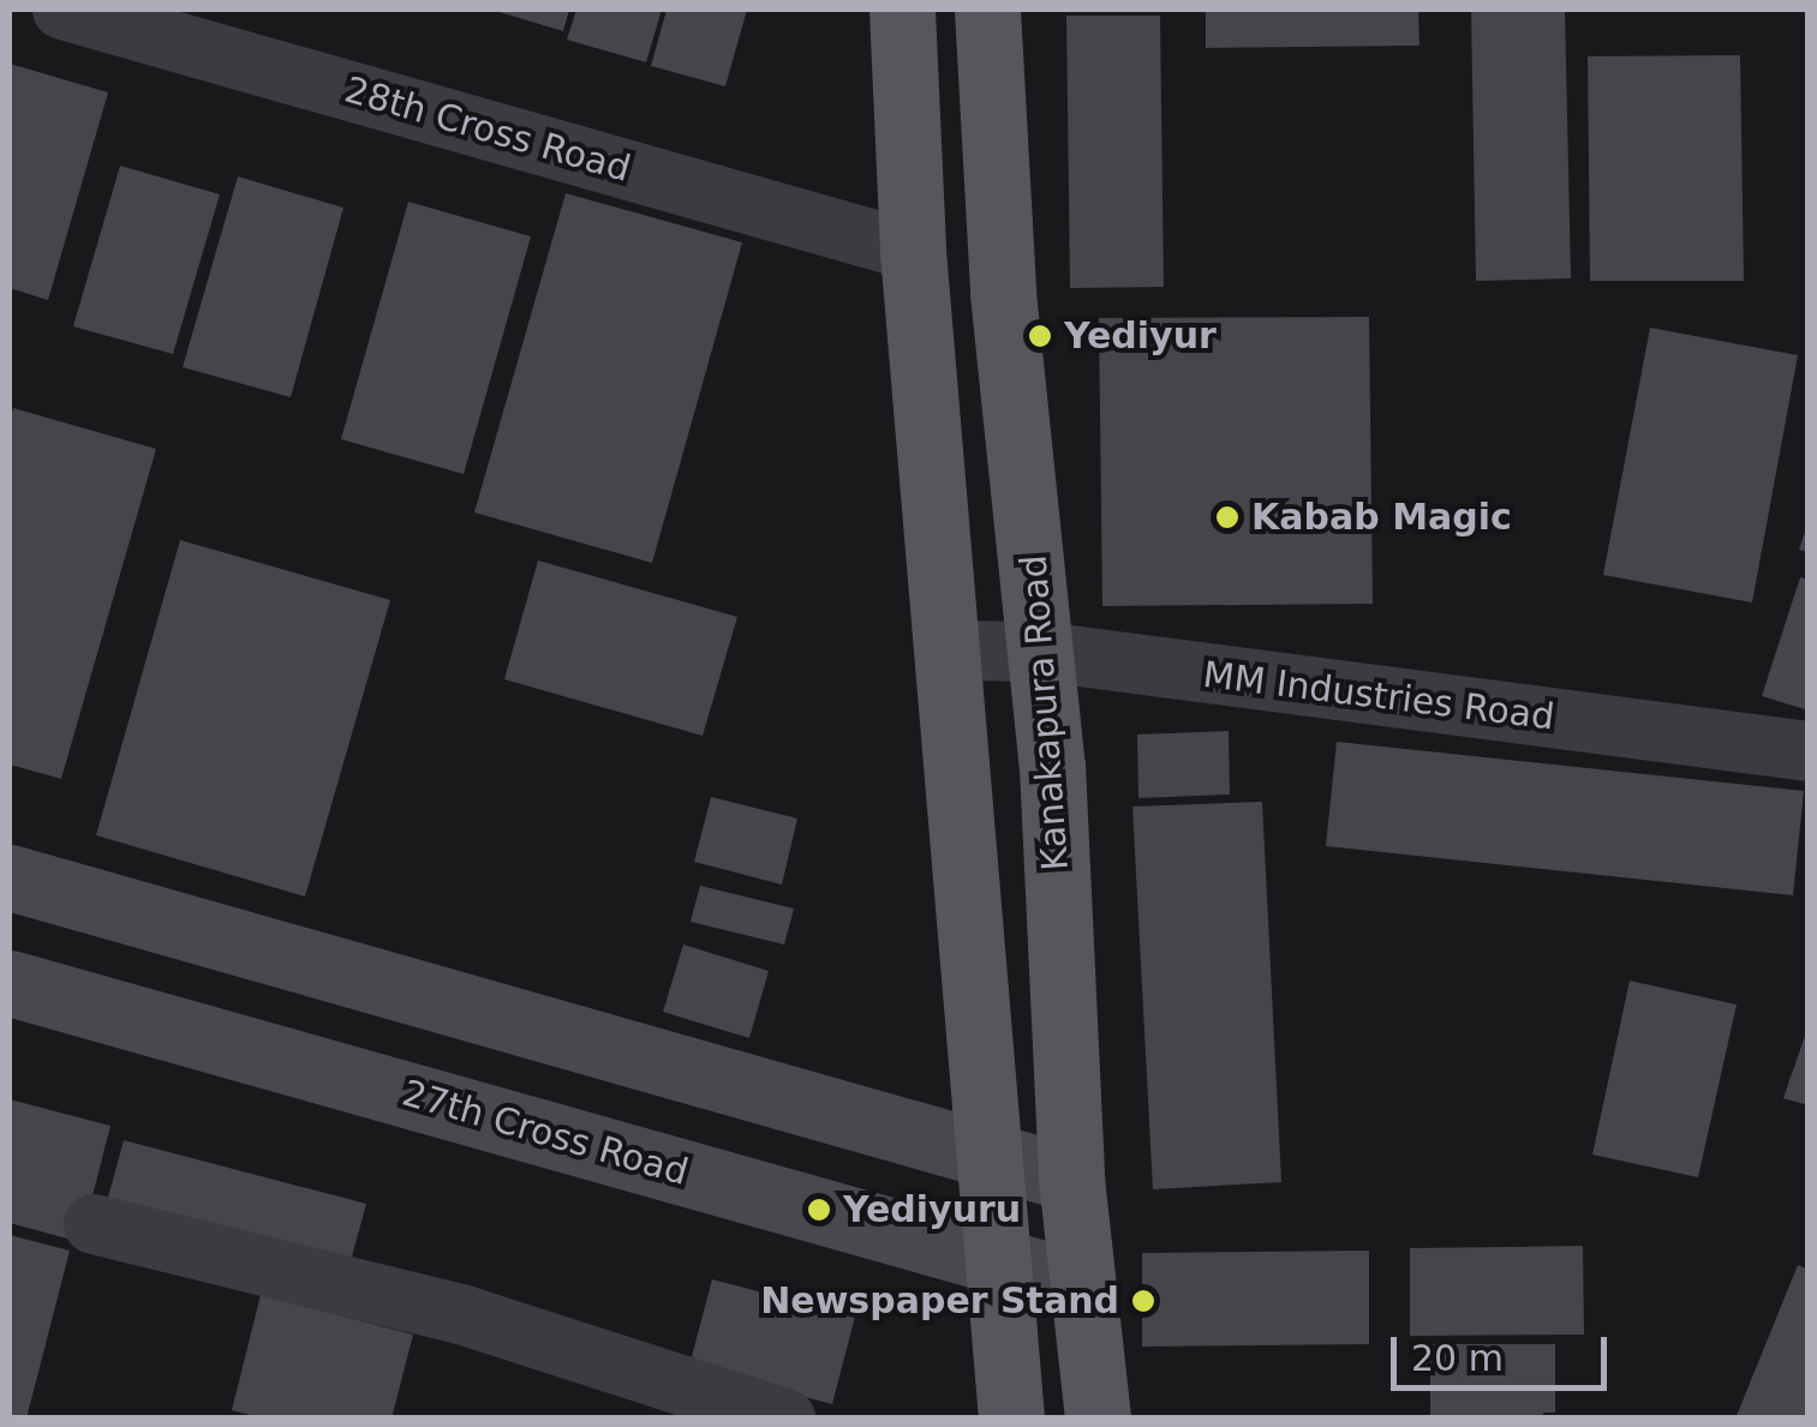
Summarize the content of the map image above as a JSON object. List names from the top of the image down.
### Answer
{
  "streets": {
    "main road": ["Kanakapura Road"],
    "street": ["28th Cross Road", "MM Industries Road", "27th Cross Road"]
  },
  "crossings": [
    ["MM Industries Road", "Kanakapura Road"],
    ["Kanakapura Road", "27th Cross Road"]
  ],
  "places": [
    "Yediyur",
    "Kabab Magic",
    "Yediyuru",
    "Newspaper Stand"
  ],
  "scale_bar": "20 m"
}
